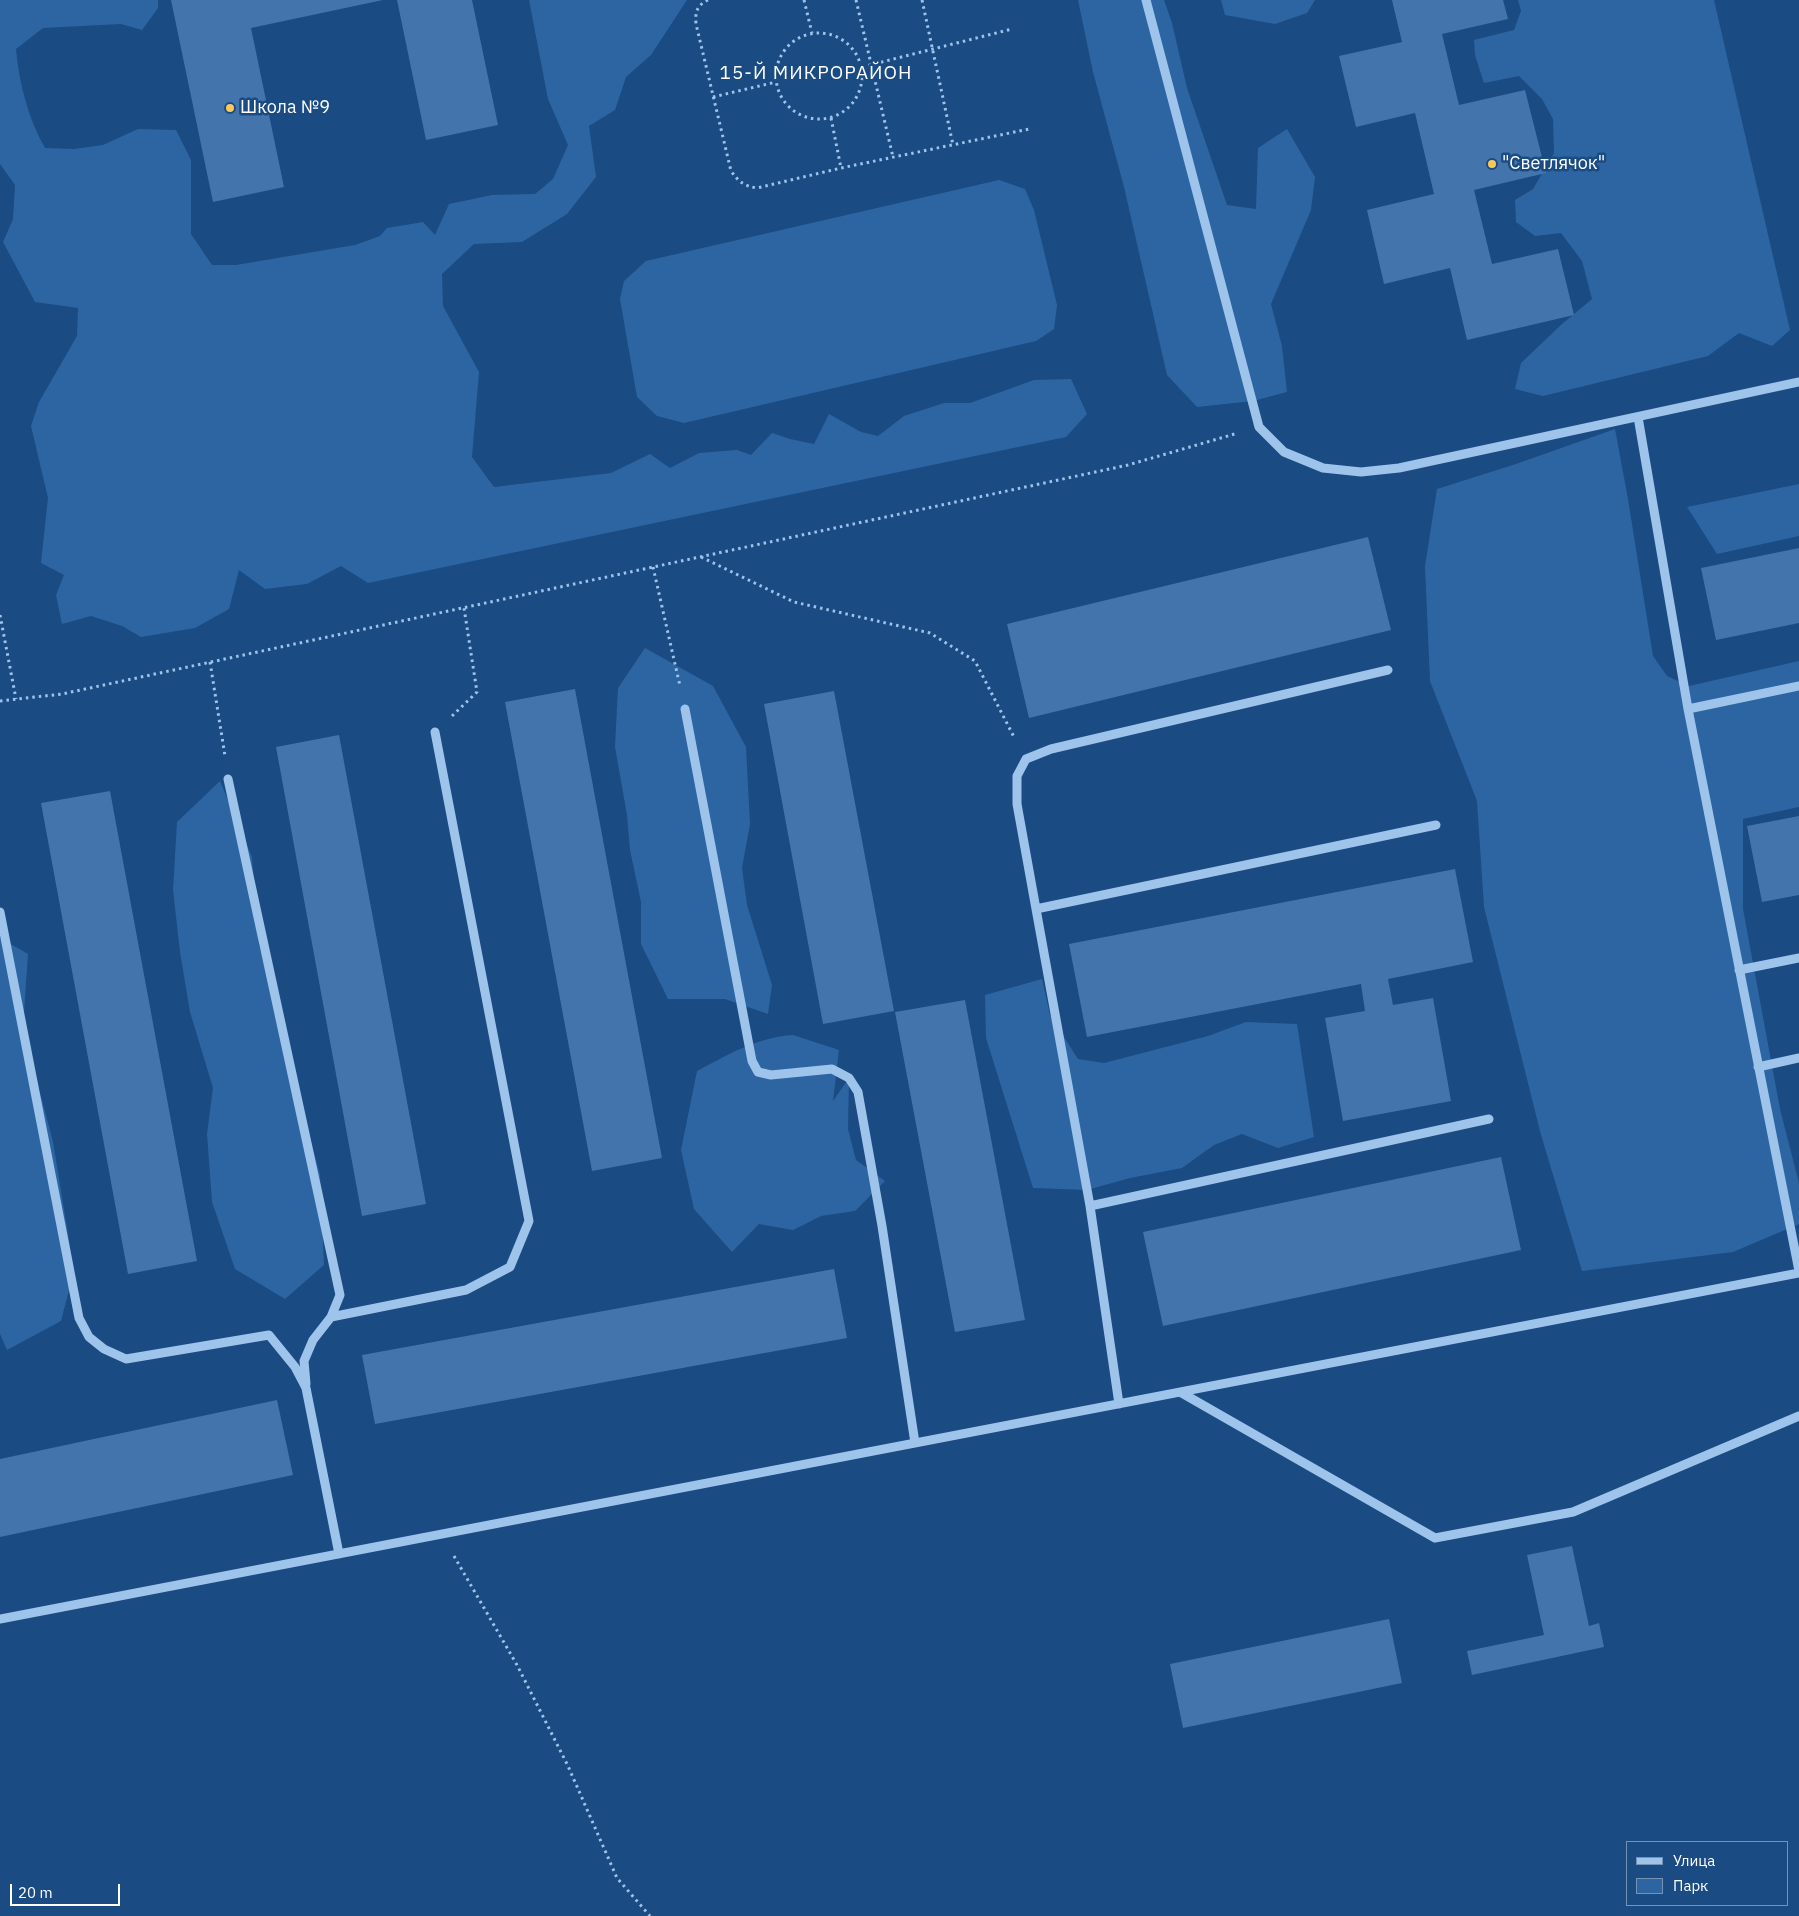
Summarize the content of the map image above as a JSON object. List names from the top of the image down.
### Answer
{
  "districts": ["15-Й МИКРОРАЙОН"],
  "places": ["Школа №9", "\"Светлячок\""],
  "legend": ["Улица", "Парк"],
  "scale_bar": "20 m"
}
